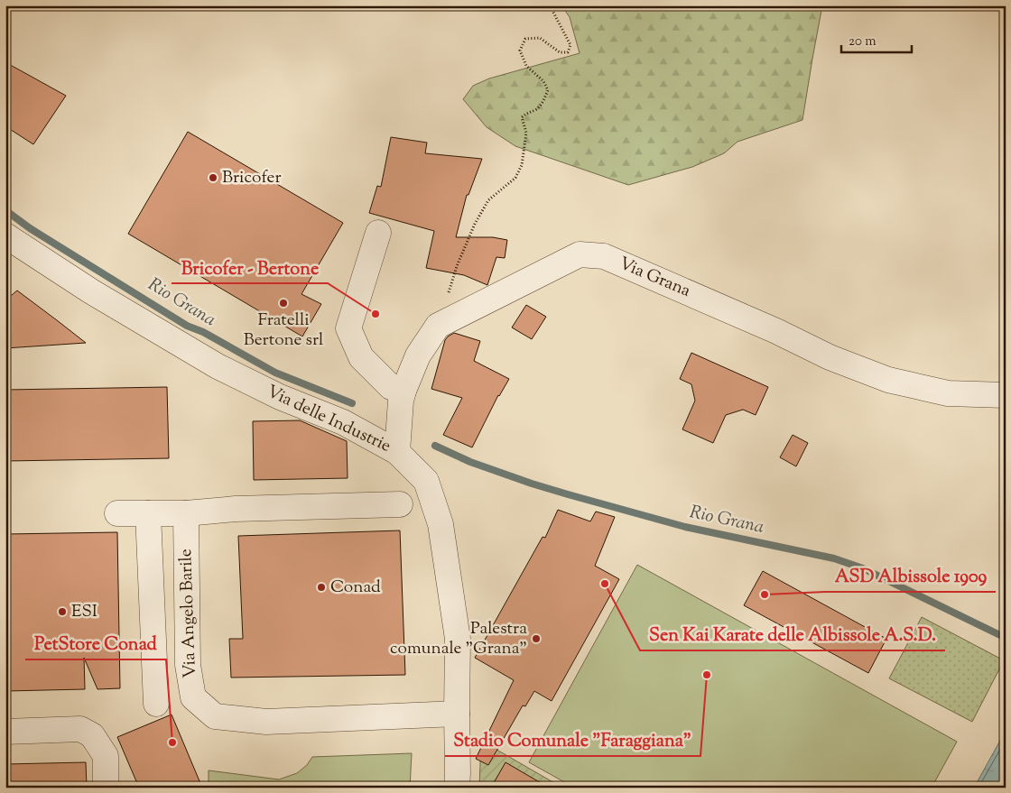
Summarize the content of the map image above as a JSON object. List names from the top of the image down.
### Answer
{
  "streets": {
    "street": ["Via Grana", "Via delle Industrie", "Via Angelo Barile"]
  },
  "crossings": [
    ["Via Grana", "Via delle Industrie"],
    ["Via delle Industrie", "Via Angelo Barile"]
  ],
  "water": ["Rio Grana"],
  "places": [
    "Bricofer",
    "Fratelli Bertone srl",
    "Bricofer - Bertone",
    "Sen Kai Karate delle Albissole A.S.D.",
    "Conad",
    "ASD Albissole 1909",
    "ESI",
    "Palestra comunale \"Grana\"",
    "Stadio Comunale \"Faraggiana\"",
    "PetStore Conad"
  ],
  "scale_bar": "20 m"
}
